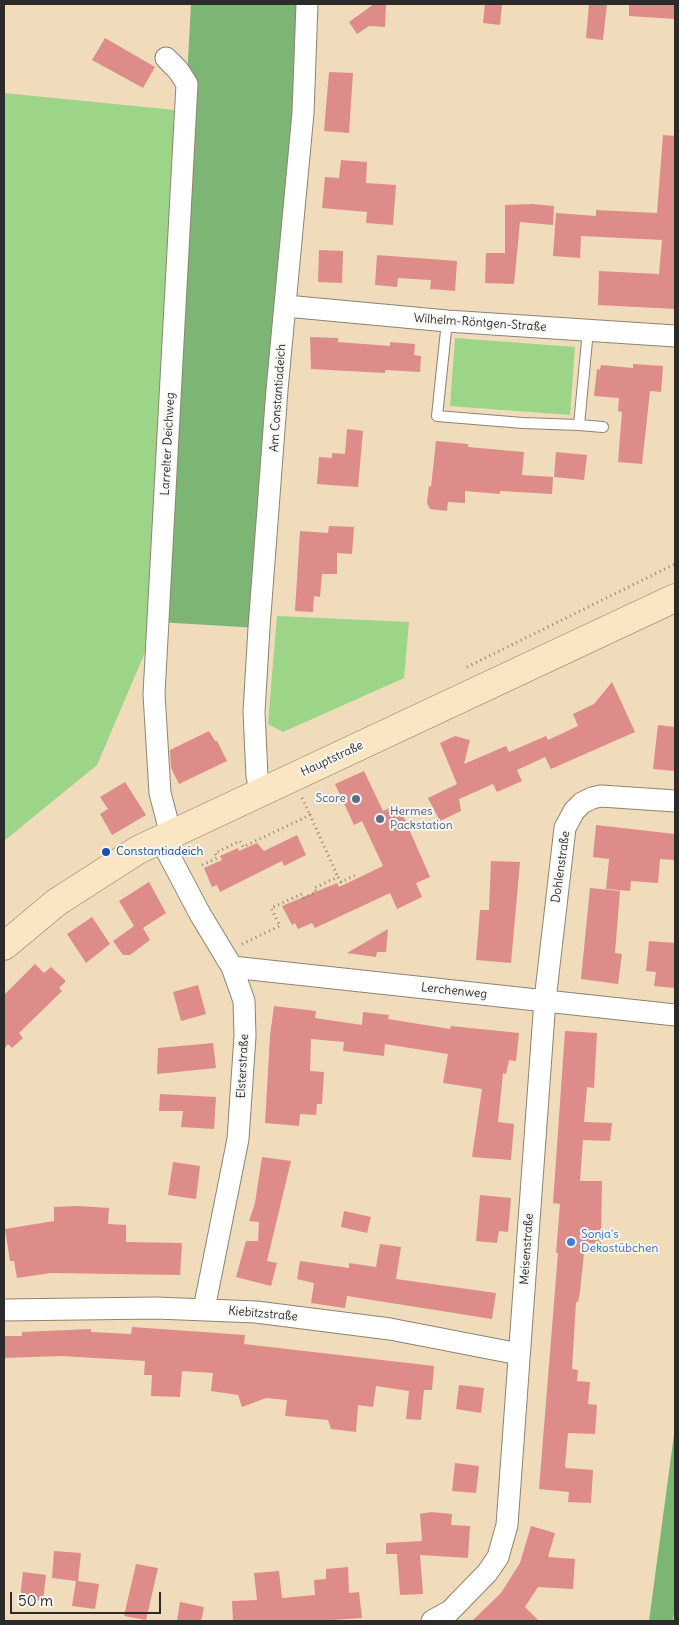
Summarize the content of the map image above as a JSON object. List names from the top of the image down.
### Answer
{
  "streets": {
    "street": [
      "Wilhelm-Röntgen-Straße",
      "Am Constantiadeich",
      "Larrelter Deichweg",
      "Hauptstraße",
      "Dohlenstraße",
      "Lerchenweg",
      "Elsterstraße",
      "Meisenstraße",
      "Kiebitzstraße"
    ]
  },
  "crossings": [
    ["Wilhelm-Röntgen-Straße", "Am Constantiadeich"],
    ["Am Constantiadeich", "Hauptstraße"],
    ["Larrelter Deichweg", "Hauptstraße"],
    ["Larrelter Deichweg", "Elsterstraße"],
    ["Hauptstraße", "Elsterstraße"],
    ["Dohlenstraße", "Lerchenweg"],
    ["Dohlenstraße", "Meisenstraße"],
    ["Lerchenweg", "Elsterstraße"],
    ["Lerchenweg", "Meisenstraße"],
    ["Elsterstraße", "Kiebitzstraße"],
    ["Meisenstraße", "Kiebitzstraße"]
  ],
  "places": [
    "Score",
    "Hermes Packstation",
    "Constantiadeich",
    "Sonja's Dekostübchen"
  ],
  "scale_bar": "50 m"
}
